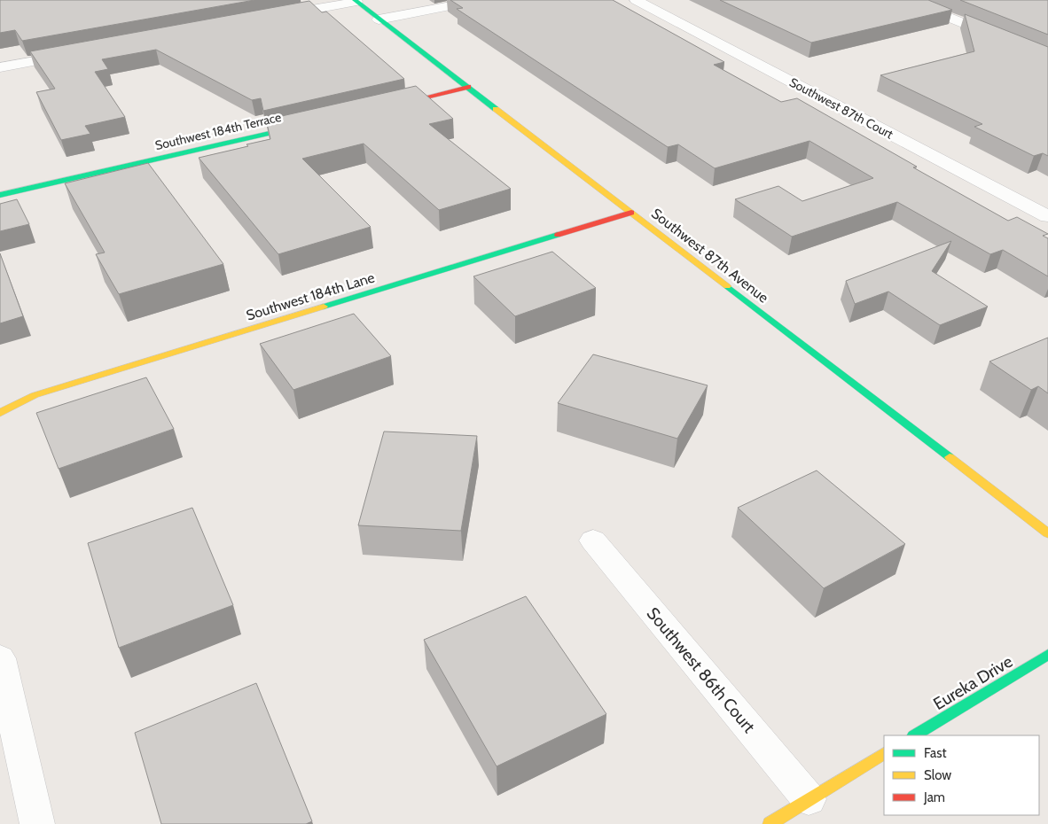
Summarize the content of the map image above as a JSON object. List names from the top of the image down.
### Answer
{
  "streets": {
    "street": [
      "Southwest 87th Court",
      "Southwest 184th Terrace",
      "Southwest 87th Avenue",
      "Southwest 184th Lane",
      "Southwest 86th Court",
      "Eureka Drive"
    ]
  },
  "crossings": [
    ["Southwest 87th Avenue", "Southwest 184th Lane"]
  ],
  "legend": ["Fast", "Slow", "Jam"]
}
